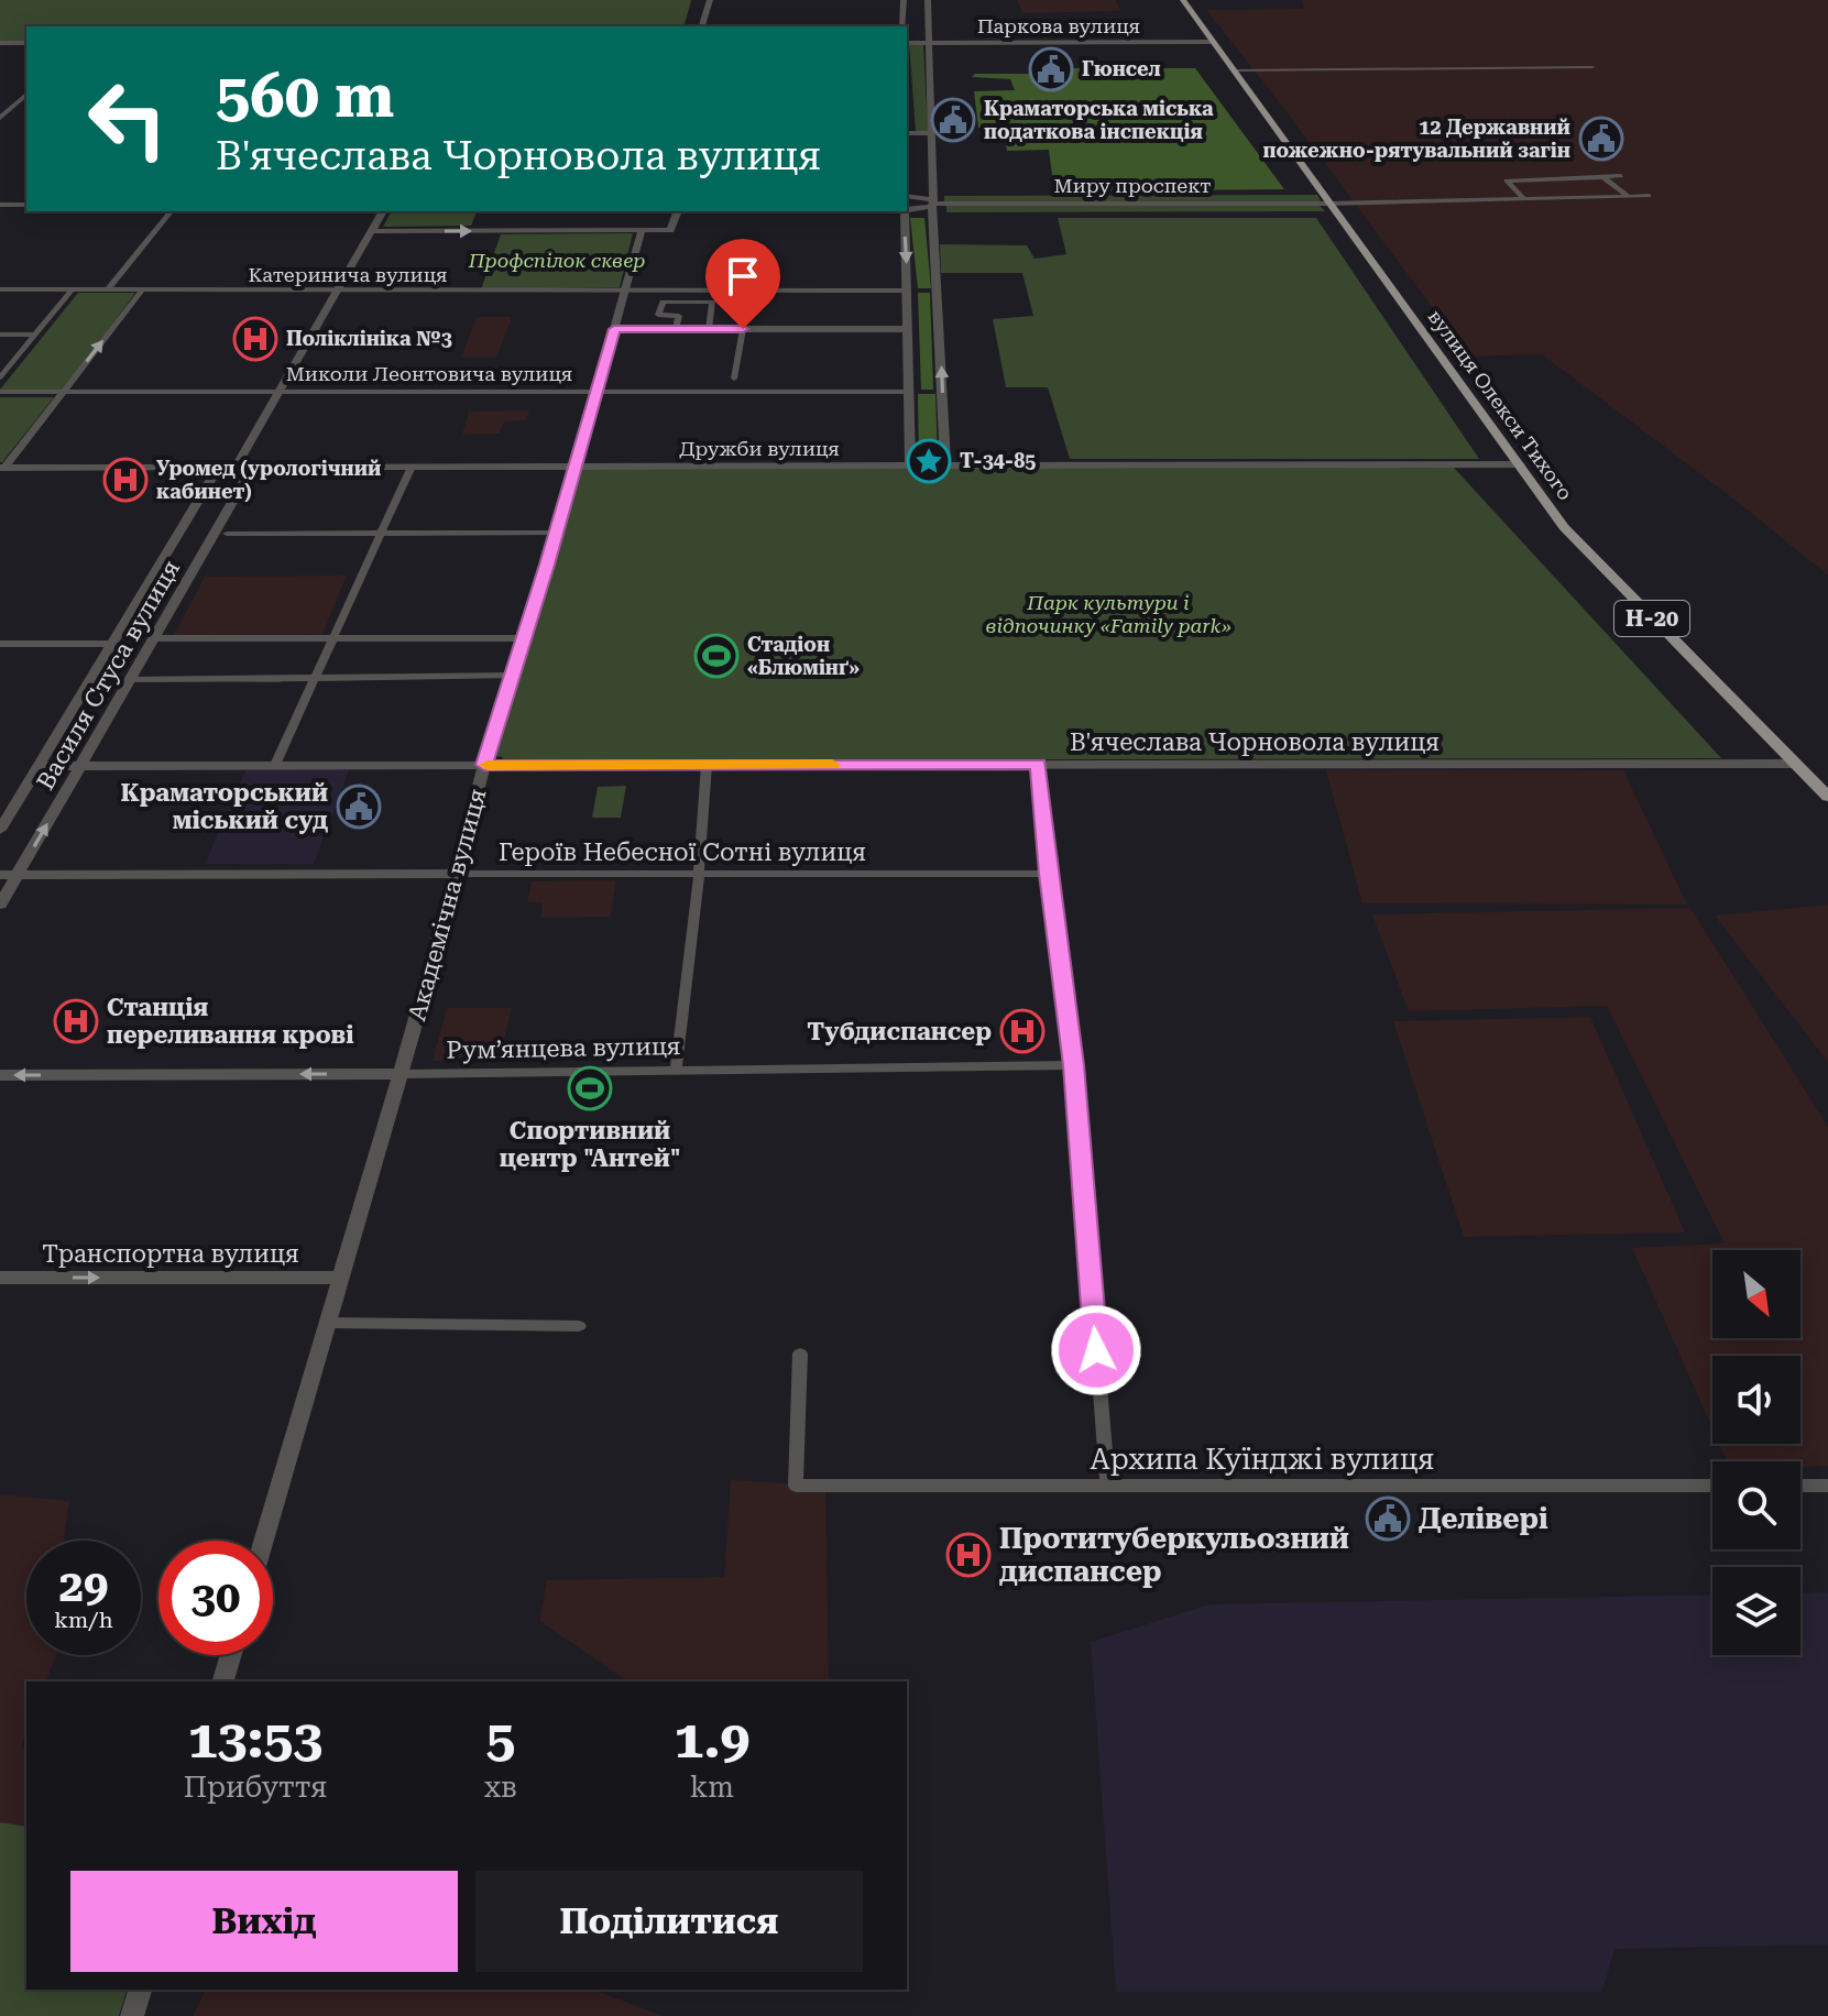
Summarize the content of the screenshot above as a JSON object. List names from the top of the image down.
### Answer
{
  "streets": {
    "main road": ["вулиця Олекси Тихого", "Н-20"],
    "street": [
      "Паркова вулиця",
      "Миру проспект",
      "Катеринича вулиця",
      "Миколи Леонтовича вулиця",
      "Дружби вулиця",
      "Василя Стуса вулиця",
      "В'ячеслава Чорновола вулиця",
      "Героїв Небесної Сотні вулиця",
      "Академічна вулиця",
      "Рум’янцева вулиця",
      "Транспортна вулиця",
      "Архипа Куїнджі вулиця"
    ]
  },
  "crossings": [
    ["Паркова вулиця", "вулиця Олекси Тихого"],
    ["Миру проспект", "вулиця Олекси Тихого"],
    ["Миру проспект", "Академічна вулиця"],
    ["Катеринича вулиця", "Академічна вулиця"],
    ["Миколи Леонтовича вулиця", "Академічна вулиця"],
    ["вулиця Олекси Тихого", "Дружби вулиця"],
    ["вулиця Олекси Тихого", "В'ячеслава Чорновола вулиця"],
    ["Дружби вулиця", "Василя Стуса вулиця"],
    ["Дружби вулиця", "Академічна вулиця"],
    ["Василя Стуса вулиця", "В'ячеслава Чорновола вулиця"],
    ["Василя Стуса вулиця", "Героїв Небесної Сотні вулиця"],
    ["В'ячеслава Чорновола вулиця", "Академічна вулиця"],
    ["Героїв Небесної Сотні вулиця", "Академічна вулиця"],
    ["Академічна вулиця", "Рум’янцева вулиця"],
    ["Академічна вулиця", "Транспортна вулиця"]
  ],
  "one_way": ["Миру проспект", "Рум’янцева вулиця", "Транспортна вулиця"],
  "parks": ["Профспілок сквер", "Парк культури і відпочинку «Family park»"],
  "places": {
    "public building": [
      "Гюнсел",
      "Краматорська міська податкова інспекція",
      "12 Державний пожежно-рятувальний загін",
      "Краматорський міський суд",
      "Делівері"
    ],
    "hospital": [
      "Поліклініка №3",
      "Уромед (урологічний кабинет)",
      "Станція переливання крові",
      "Тубдиспансер",
      "Протитуберкульозний диспансер"
    ],
    "place": ["Т-34-85"],
    "sports": ["Стадіон «Блюмінґ»", "Спортивний центр \"Антей\""]
  },
  "north": "bottom right",
  "page": {
    "turn": ["560 m", "В'ячеслава Чорновола вулиця"],
    "speed": "29 km/h",
    "limit": "30",
    "eta": [
      "13:53",
      "Прибуття",
      "5",
      "хв",
      "1.9",
      "km"
    ],
    "buttons": ["Вихід", "Поділитися"]
  }
}
